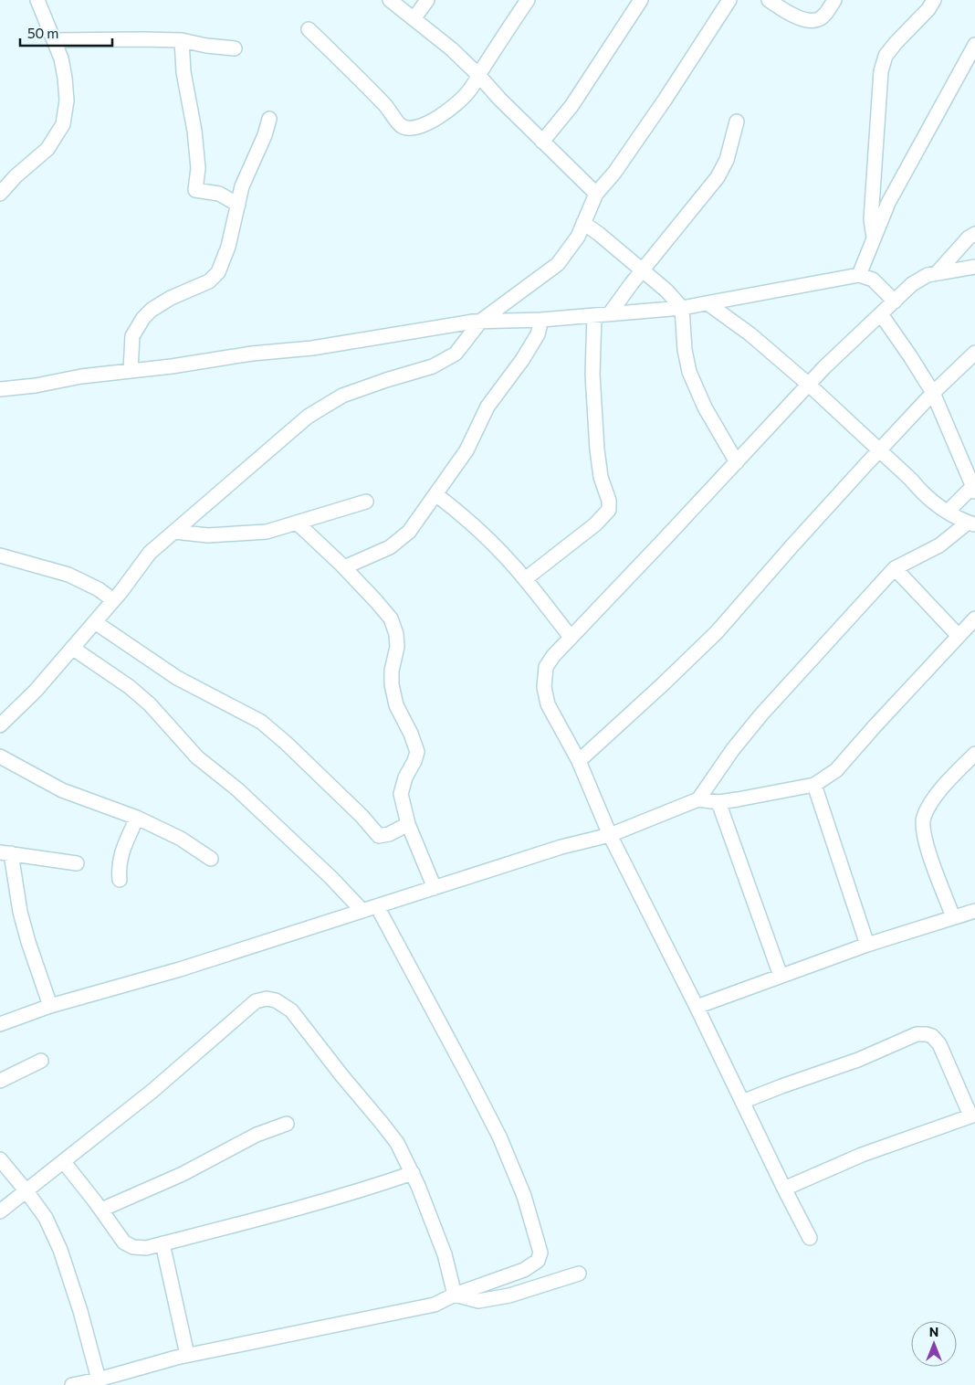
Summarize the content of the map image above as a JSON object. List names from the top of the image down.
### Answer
{
  "scale_bar": "50 m",
  "north": "top"
}
